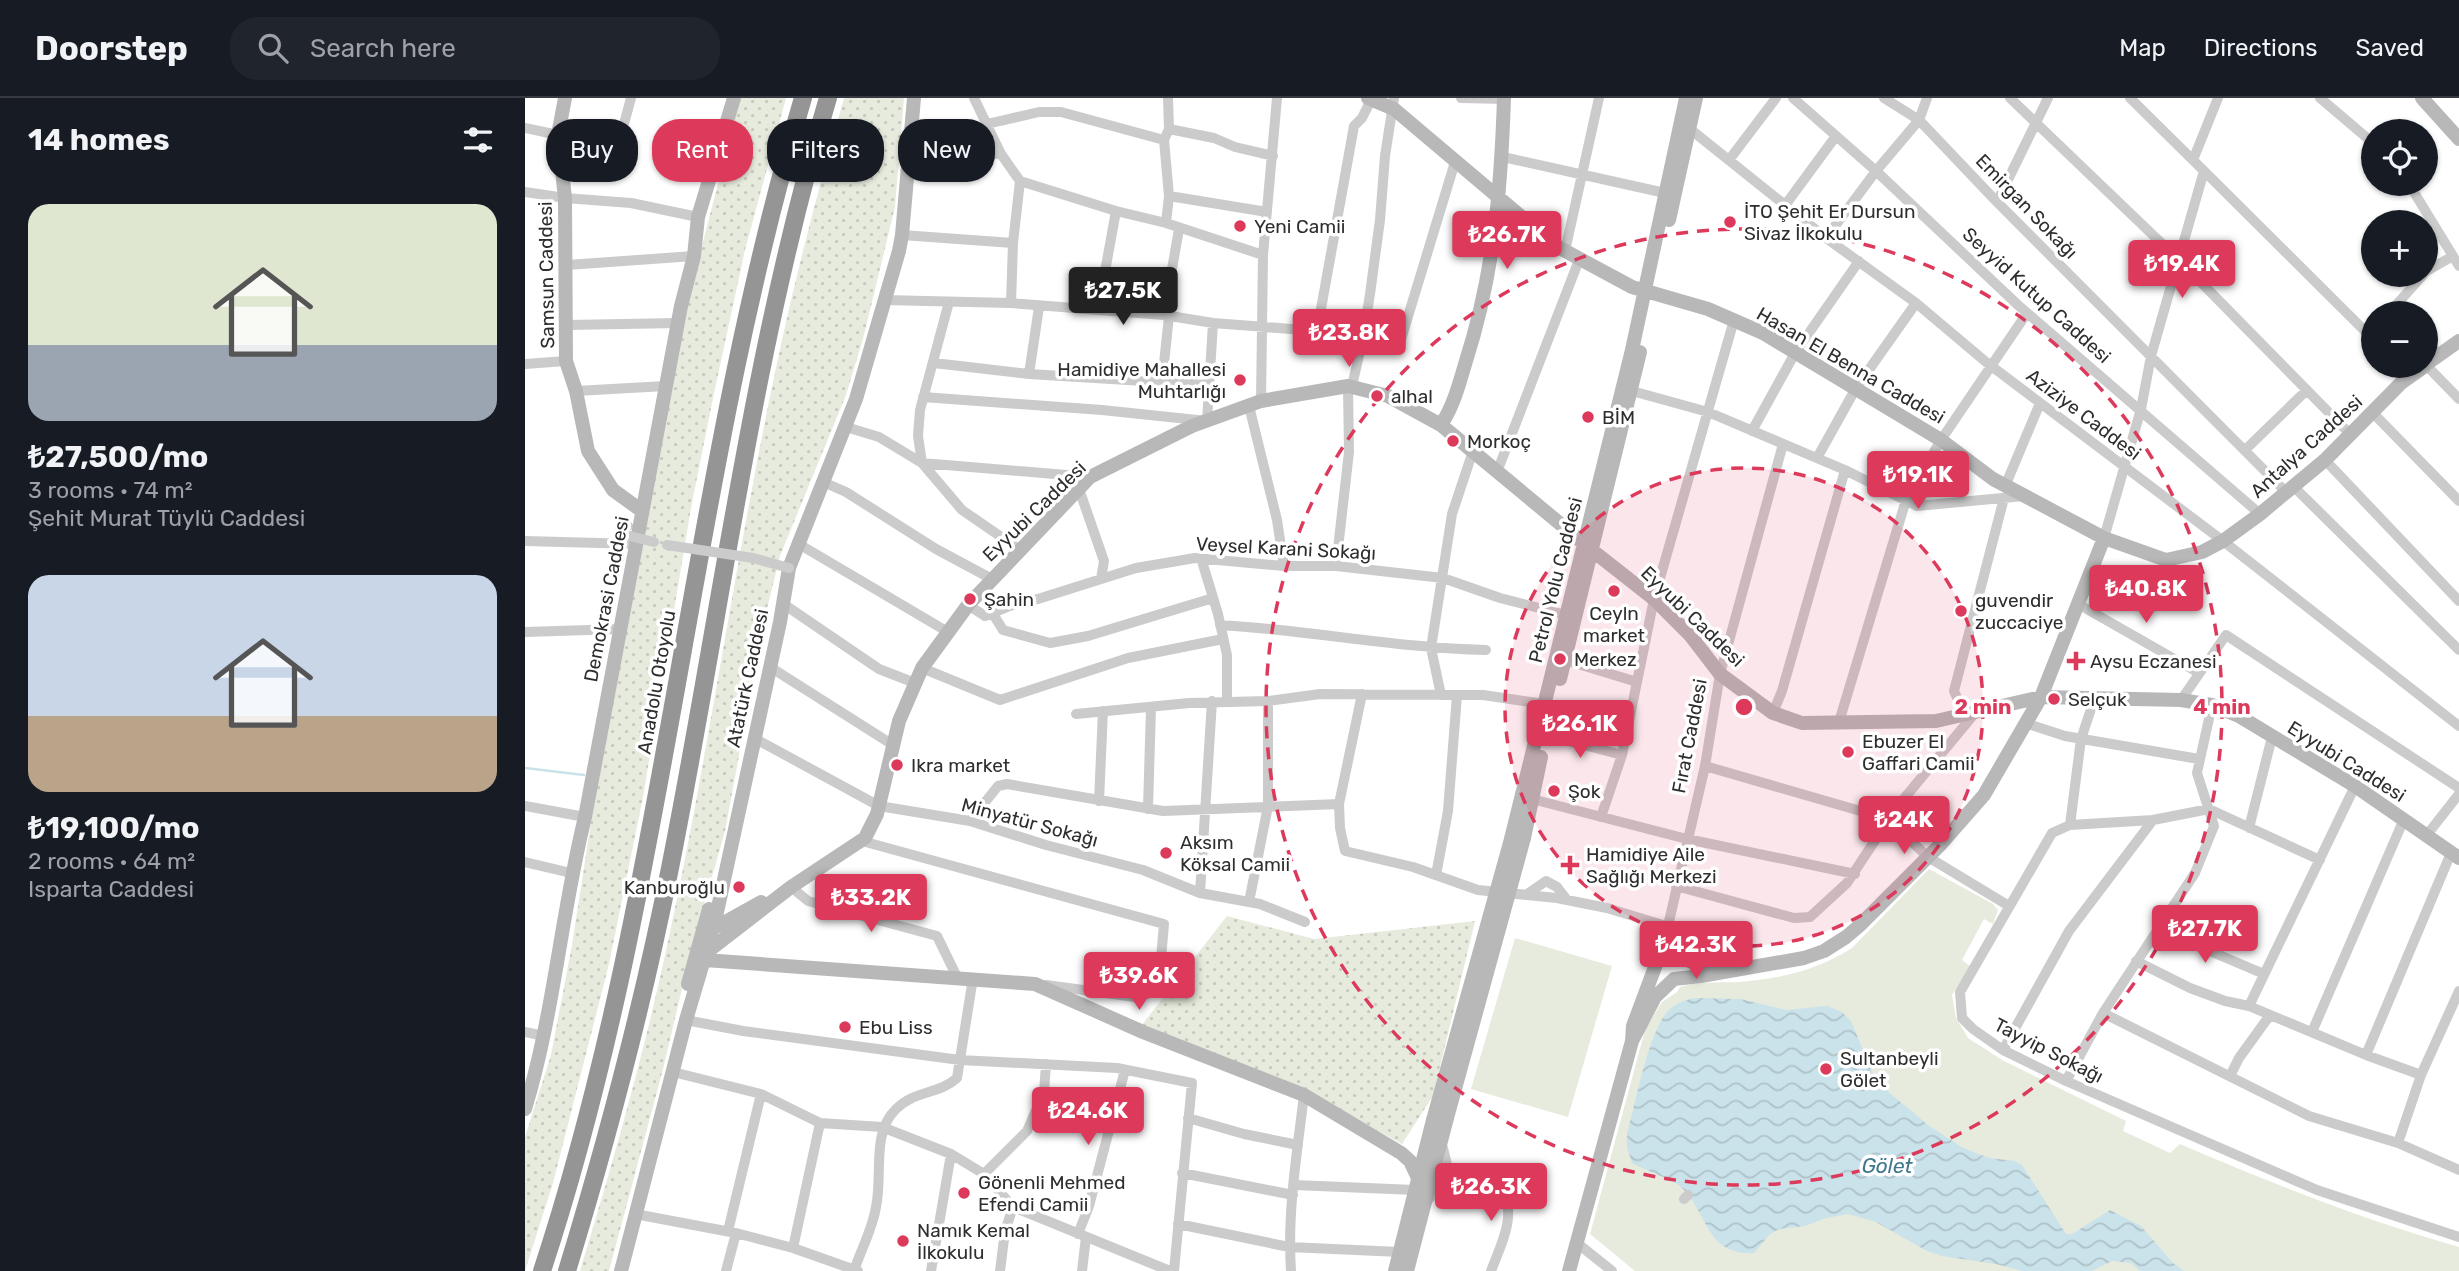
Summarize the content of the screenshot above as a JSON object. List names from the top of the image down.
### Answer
{
  "streets": {
    "highway": ["Anadolu Otoyolu"],
    "street": [
      "Emirgan Sokağı",
      "Samsun Caddesi",
      "Seyyid Kutup Caddesi",
      "Hasan El Benna Caddesi",
      "Aziziye Caddesi",
      "Antalya Caddesi",
      "Eyyubi Caddesi",
      "Veysel Karani Sokağı",
      "Petrol Yolu Caddesi",
      "Demokrasi Caddesi",
      "Atatürk Caddesi",
      "Fırat Caddesi",
      "Minyatür Sokağı",
      "Tayyip Sokağı"
    ]
  },
  "crossings": [
    ["Emirgan Sokağı", "Antalya Caddesi"],
    ["Samsun Caddesi", "Demokrasi Caddesi"],
    ["Seyyid Kutup Caddesi", "Antalya Caddesi"],
    ["Hasan El Benna Caddesi", "Antalya Caddesi"],
    ["Hasan El Benna Caddesi", "Petrol Yolu Caddesi"],
    ["Aziziye Caddesi", "Antalya Caddesi"],
    ["Aziziye Caddesi", "Petrol Yolu Caddesi"],
    ["Eyyubi Caddesi", "Petrol Yolu Caddesi"],
    ["Eyyubi Caddesi", "Fırat Caddesi"],
    ["Eyyubi Caddesi", "Minyatür Sokağı"],
    ["Veysel Karani Sokağı", "Petrol Yolu Caddesi"],
    ["Atatürk Caddesi", "Minyatür Sokağı"]
  ],
  "water": ["Gölet"],
  "places": {
    "other": [
      "İTO Şehit Er Dursun Sivaz İlkokulu",
      "Yeni Camii",
      "Hamidiye Mahallesi Muhtarlığı",
      "alhal",
      "BİM",
      "Morkoç",
      "Ceyln market",
      "Şahin",
      "guvendir zuccaciye",
      "Merkez",
      "Selçuk",
      "Ebuzer El Gaffari Camii",
      "Ikra market",
      "Şok",
      "Aksım Köksal Camii",
      "Kanburoğlu",
      "Ebu Liss",
      "Sultanbeyli Gölet",
      "Gönenli Mehmed Efendi Camii",
      "Namık Kemal İlkokulu"
    ],
    "health": ["Aysu Eczanesi", "Hamidiye Aile Sağlığı Merkezi"]
  },
  "page": {
    "header": "Doorstep",
    "search": "Search here",
    "nav": ["Map", "Directions", "Saved"],
    "heading": "14 homes",
    "map_buttons": ["+", "−"],
    "chip": [
      "Buy",
      "Rent",
      "Filters",
      "New"
    ],
    "list": [
      {
        "name": "₺27,500/mo",
        "note": "3 rooms · 74 m² · Şehit Murat Tüylü Caddesi"
      },
      {
        "name": "₺19,100/mo",
        "note": "2 rooms · 64 m² · Isparta Caddesi"
      }
    ],
    "price": [
      "₺26.7K",
      "₺19.4K",
      "₺27.5K",
      "₺23.8K",
      "₺19.1K",
      "₺40.8K",
      "₺26.1K",
      "₺24K",
      "₺33.2K",
      "₺27.7K",
      "₺42.3K",
      "₺39.6K",
      "₺24.6K",
      "₺26.3K"
    ]
  },
  "rings": ["2 min", "4 min"]
}
